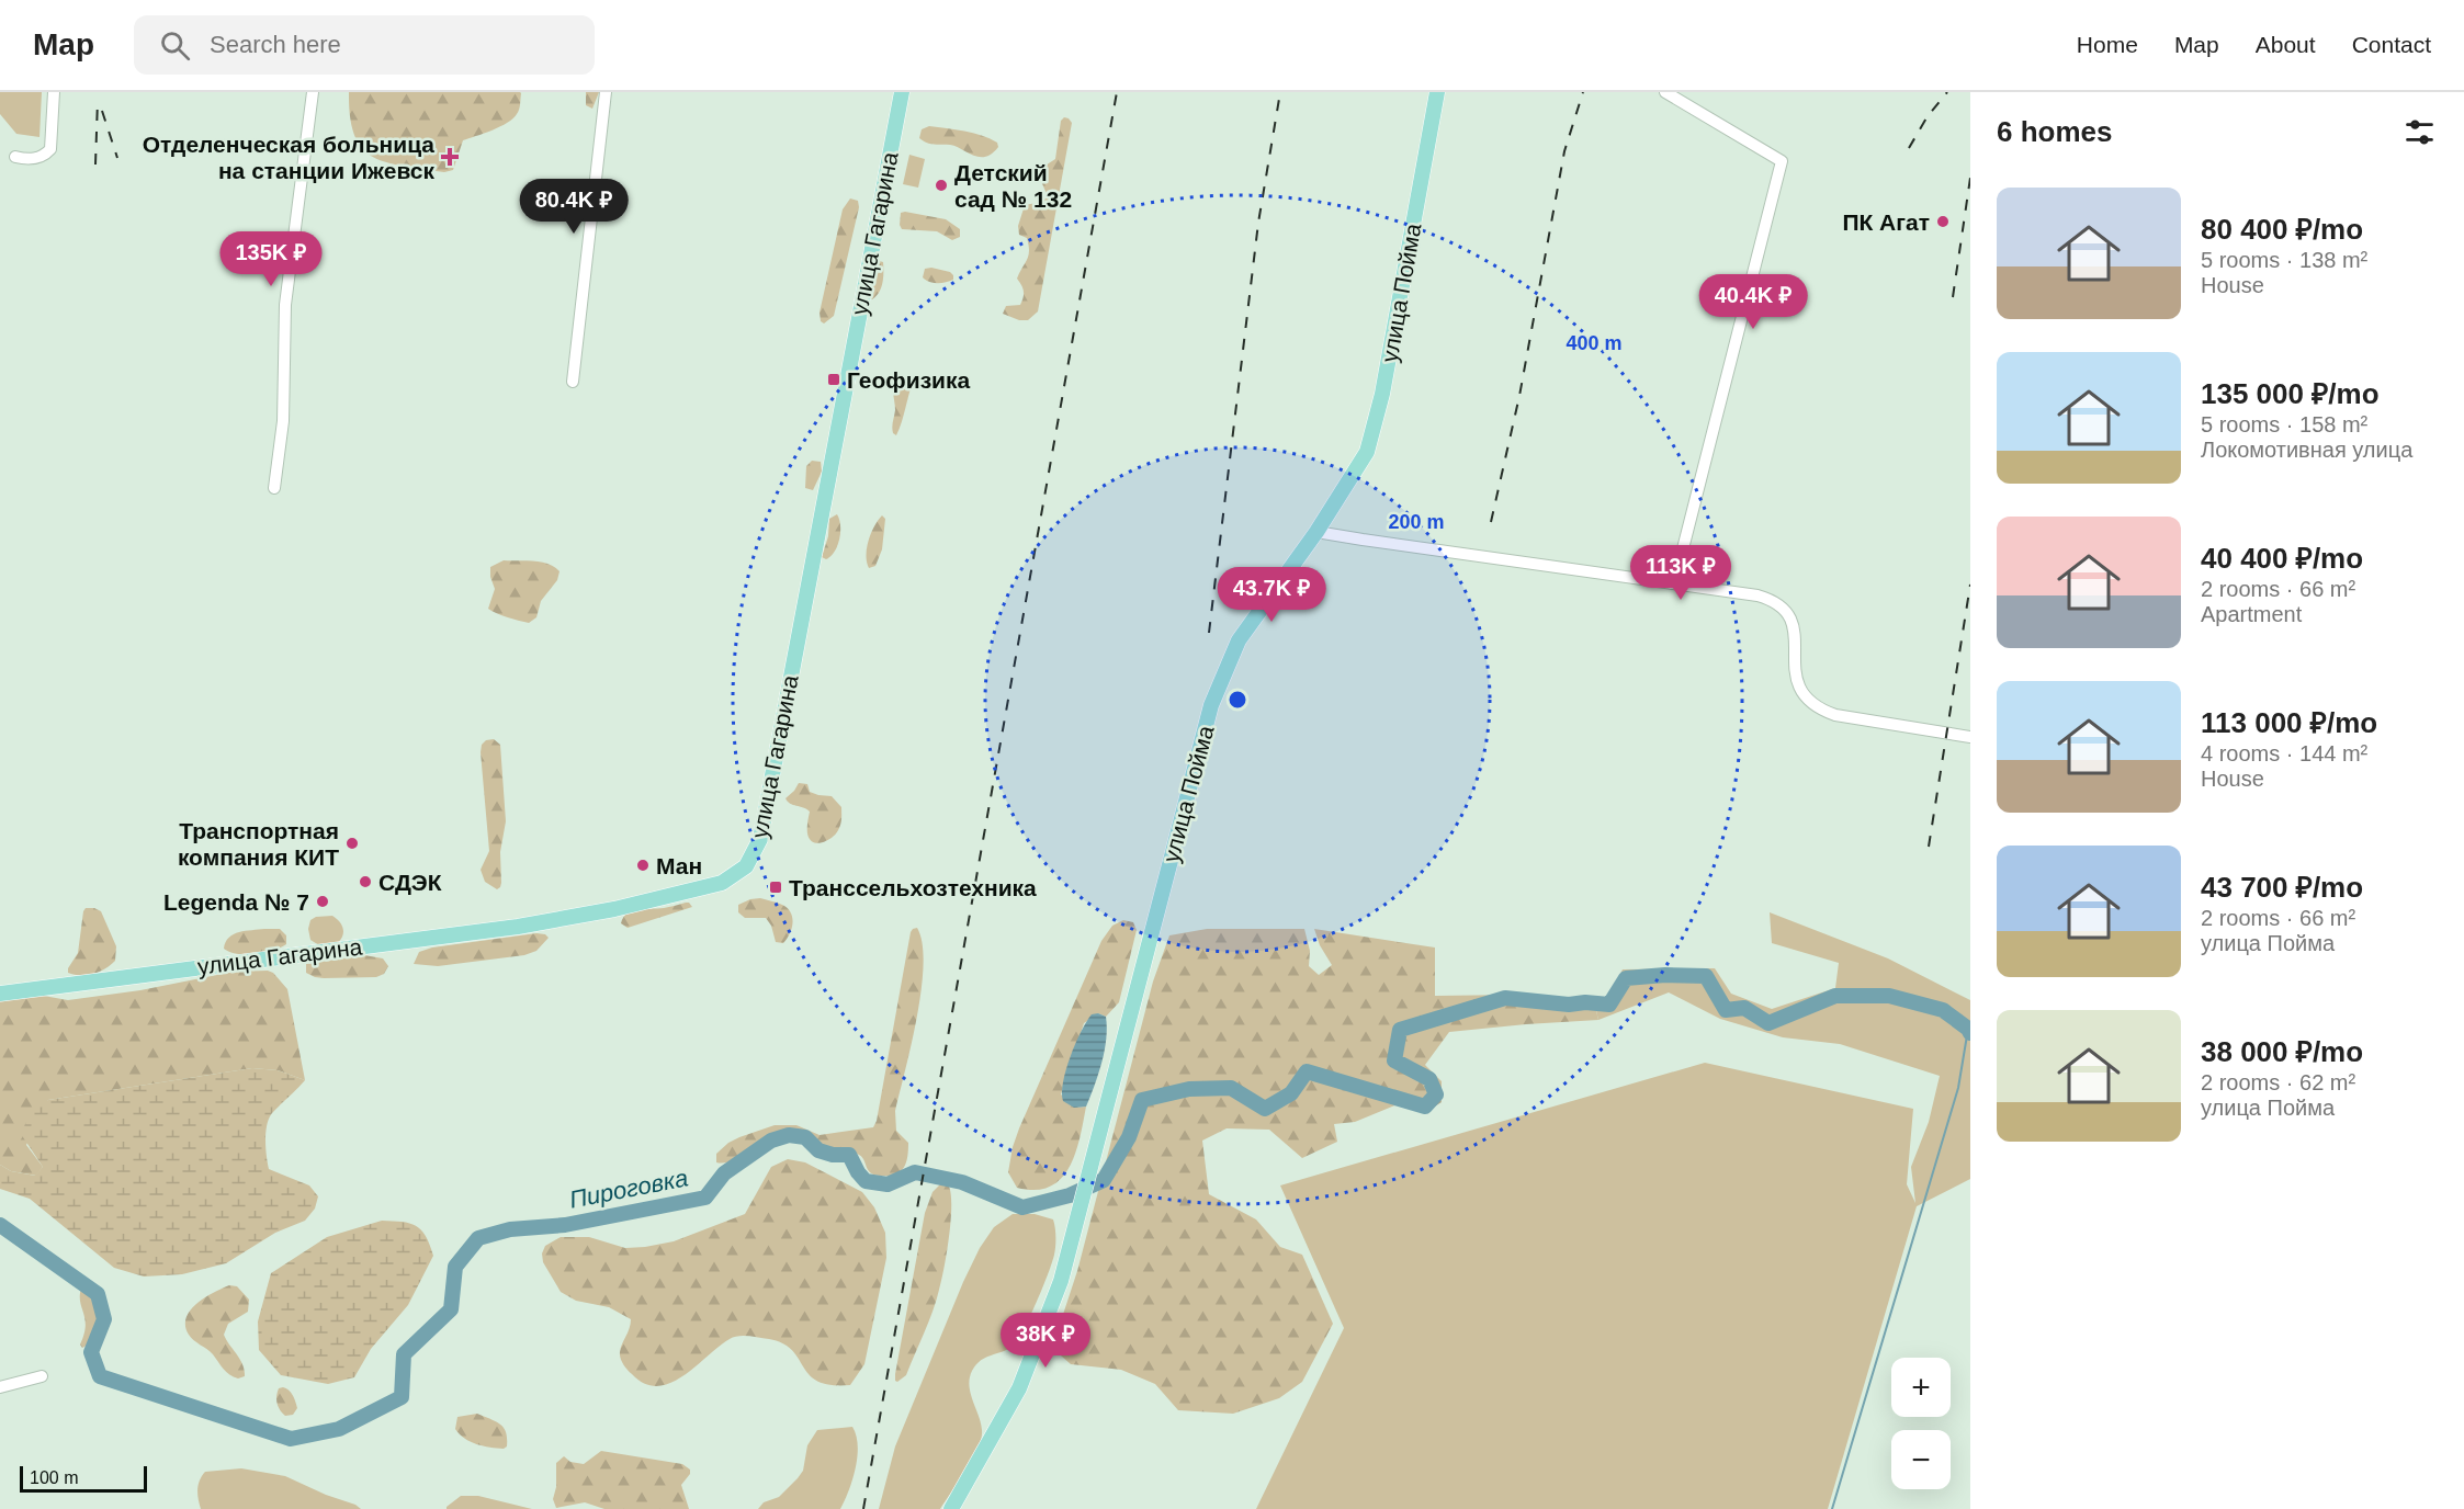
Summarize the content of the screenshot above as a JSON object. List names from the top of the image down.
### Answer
{
  "streets": {
    "main road": ["улица Гагарина", "улица Пойма"]
  },
  "water": ["Пироговка"],
  "places": {
    "health": ["Отделенческая больница на станции Ижевск"],
    "other": [
      "Детский сад № 132",
      "ПК Агат",
      "Транспортная компания КИТ",
      "Ман",
      "СДЭК",
      "Legenda № 7"
    ],
    "transit": ["Геофизика", "Транссельхозтехника"]
  },
  "scale_bar": "100 m",
  "page": {
    "header": "Map",
    "search": "Search here",
    "nav": [
      "Home",
      "Map",
      "About",
      "Contact"
    ],
    "heading": "6 homes",
    "list": [
      {
        "name": "80 400 ₽/mo",
        "note": "5 rooms · 138 m² · House"
      },
      {
        "name": "135 000 ₽/mo",
        "note": "5 rooms · 158 m² · Локомотивная улица"
      },
      {
        "name": "40 400 ₽/mo",
        "note": "2 rooms · 66 m² · Apartment"
      },
      {
        "name": "113 000 ₽/mo",
        "note": "4 rooms · 144 m² · House"
      },
      {
        "name": "43 700 ₽/mo",
        "note": "2 rooms · 66 m² · улица Пойма"
      },
      {
        "name": "38 000 ₽/mo",
        "note": "2 rooms · 62 m² · улица Пойма"
      }
    ],
    "price": [
      "80.4K ₽",
      "135K ₽",
      "40.4K ₽",
      "113K ₽",
      "43.7K ₽",
      "38K ₽"
    ],
    "map_buttons": ["+", "−"],
    "scale": "100 m"
  },
  "rings": ["400 m", "200 m"]
}
